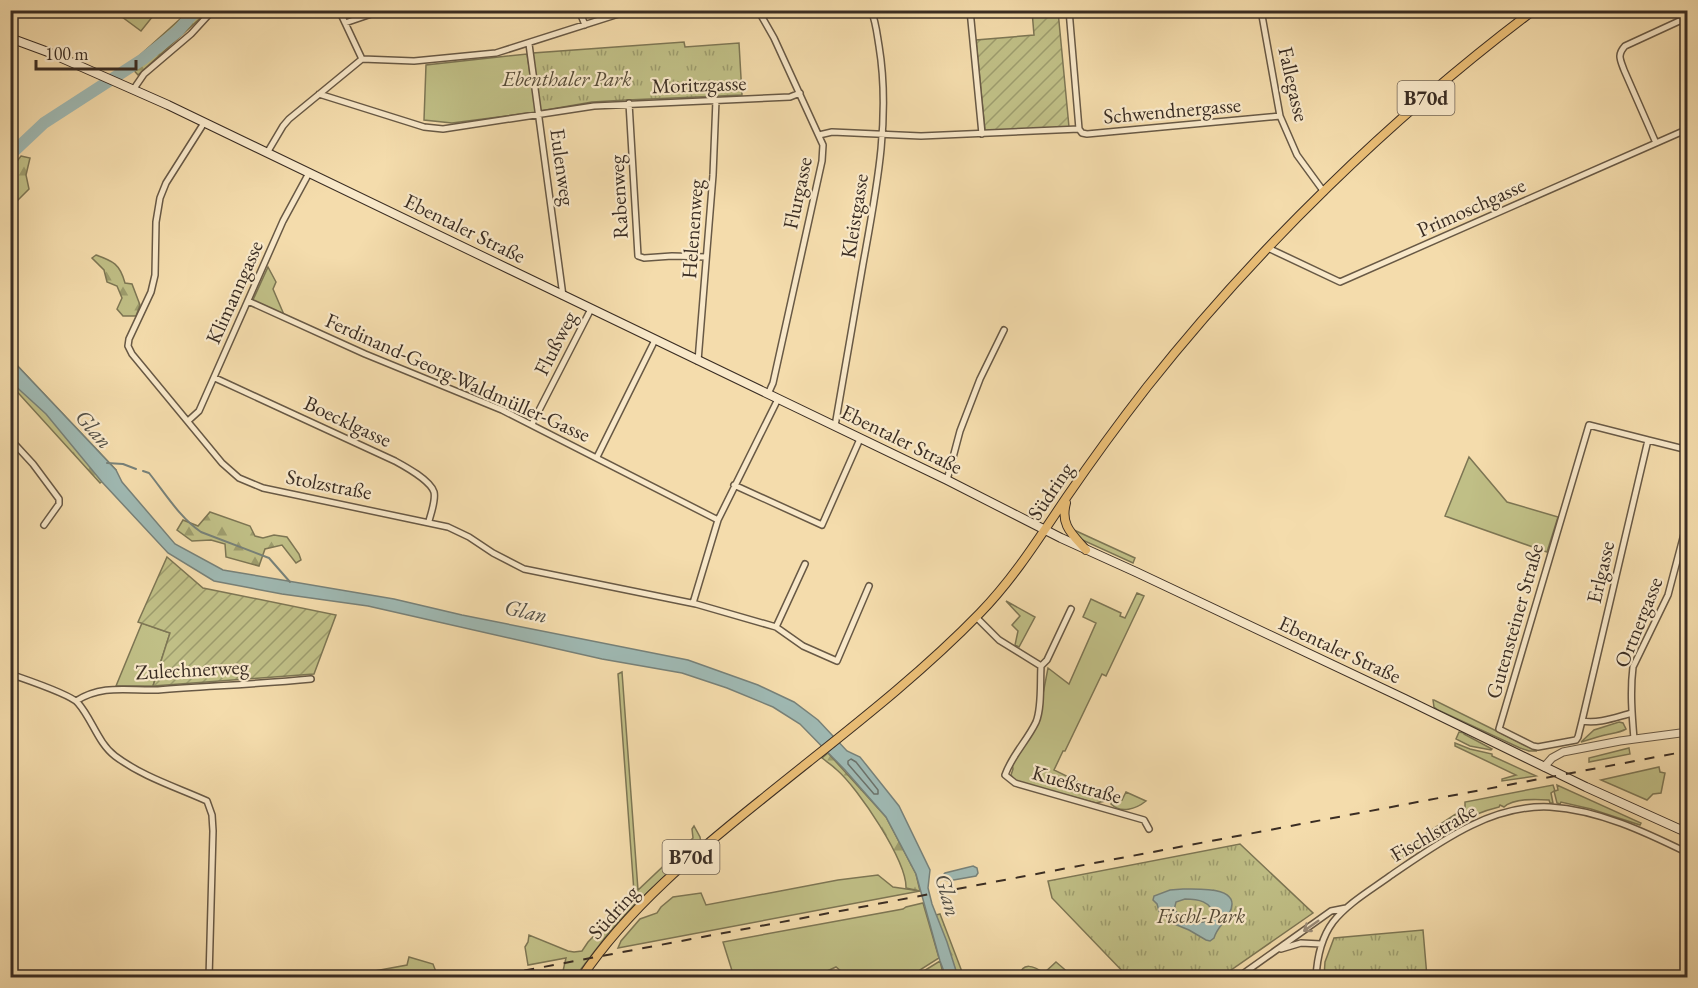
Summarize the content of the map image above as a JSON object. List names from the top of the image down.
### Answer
{
  "streets": {
    "main road": ["B70d", "Ebentaler Straße", "Südring"],
    "street": [
      "Moritzgasse",
      "Fallegasse",
      "Schwendnergasse",
      "Eulenweg",
      "Flurgasse",
      "Rabenweg",
      "Primoschgasse",
      "Kleistgasse",
      "Helenenweg",
      "Klimanngasse",
      "Flußweg",
      "Ferdinand-Georg-Waldmüller-Gasse",
      "Boecklgasse",
      "Stolzstraße",
      "Erlgasse",
      "Gutensteiner Straße",
      "Ortnergasse",
      "Zulechnerweg",
      "Kueßstraße",
      "Fischlstraße"
    ]
  },
  "crossings": [
    ["Moritzgasse", "Eulenweg"],
    ["Moritzgasse", "Flurgasse"],
    ["Moritzgasse", "Rabenweg"],
    ["Moritzgasse", "Helenenweg"],
    ["Fallegasse", "Schwendnergasse"],
    ["Fallegasse", "Südring"],
    ["Eulenweg", "Ebentaler Straße"],
    ["Flurgasse", "Ebentaler Straße"],
    ["Rabenweg", "Helenenweg"],
    ["Primoschgasse", "Südring"],
    ["Kleistgasse", "Ebentaler Straße"],
    ["Ebentaler Straße", "Helenenweg"],
    ["Ebentaler Straße", "Klimanngasse"],
    ["Ebentaler Straße", "Flußweg"],
    ["Ebentaler Straße", "Stolzstraße"],
    ["Ebentaler Straße", "Südring"],
    ["Klimanngasse", "Ferdinand-Georg-Waldmüller-Gasse"],
    ["Klimanngasse", "Boecklgasse"],
    ["Klimanngasse", "Stolzstraße"],
    ["Flußweg", "Ferdinand-Georg-Waldmüller-Gasse"],
    ["Boecklgasse", "Stolzstraße"],
    ["Erlgasse", "Gutensteiner Straße"]
  ],
  "water": ["Glan"],
  "parks": ["Ebenthaler Park", "Fischl-Park"],
  "scale_bar": "100 m"
}
